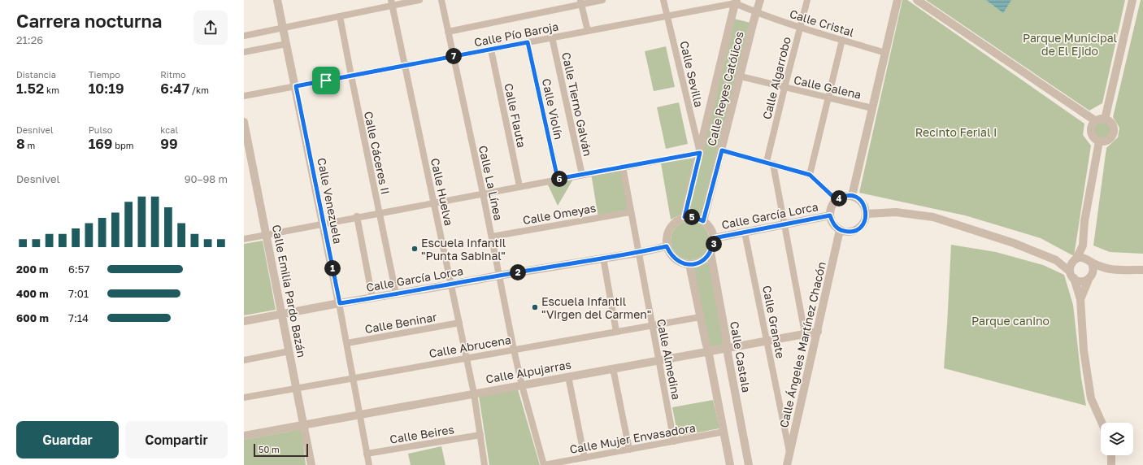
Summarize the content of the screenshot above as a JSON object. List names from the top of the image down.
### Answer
{
  "streets": {
    "street": [
      "Calle Cristal",
      "Calle Pío Baroja",
      "Calle Sevilla",
      "Calle Algarrobo",
      "Calle Galena",
      "Calle Reyes Católicos",
      "Calle Tierno Galván",
      "Calle Violín",
      "Calle Flauta",
      "Calle Cáceres II",
      "Calle La Línea",
      "Calle Huelva",
      "Calle Venezuela",
      "Calle Omeyas",
      "Calle García Lorca",
      "Calle Emilia Pardo Bazán",
      "Calle Granate",
      "Calle Beninar",
      "Calle Ángeles Martínez Chacón",
      "Calle Abrucena",
      "Calle Castala",
      "Calle Almedina",
      "Calle Alpujarras",
      "Calle Beires",
      "Calle Mujer Envasadora"
    ]
  },
  "crossings": [
    ["Calle Cristal", "Calle Pío Baroja"],
    ["Calle Cristal", "Calle Algarrobo"],
    ["Calle Cristal", "Calle Reyes Católicos"],
    ["Calle Pío Baroja", "Calle Sevilla"],
    ["Calle Pío Baroja", "Calle Reyes Católicos"],
    ["Calle Pío Baroja", "Calle Tierno Galván"],
    ["Calle Pío Baroja", "Calle Violín"],
    ["Calle Pío Baroja", "Calle Flauta"],
    ["Calle Pío Baroja", "Calle Cáceres II"],
    ["Calle Pío Baroja", "Calle La Línea"],
    ["Calle Pío Baroja", "Calle Huelva"],
    ["Calle Pío Baroja", "Calle Venezuela"],
    ["Calle Sevilla", "Calle Reyes Católicos"],
    ["Calle Algarrobo", "Calle Galena"],
    ["Calle Algarrobo", "Calle García Lorca"],
    ["Calle Algarrobo", "Calle Alpujarras"],
    ["Calle Galena", "Calle Reyes Católicos"],
    ["Calle Reyes Católicos", "Calle García Lorca"],
    ["Calle Reyes Católicos", "Calle Castala"],
    ["Calle Cáceres II", "Calle García Lorca"],
    ["Calle La Línea", "Calle Omeyas"],
    ["Calle La Línea", "Calle García Lorca"],
    ["Calle La Línea", "Calle Abrucena"],
    ["Calle La Línea", "Calle Alpujarras"],
    ["Calle La Línea", "Calle Mujer Envasadora"],
    ["Calle Huelva", "Calle García Lorca"],
    ["Calle Huelva", "Calle Beninar"],
    ["Calle Huelva", "Calle Abrucena"],
    ["Calle Huelva", "Calle Alpujarras"],
    ["Calle Huelva", "Calle Beires"],
    ["Calle Venezuela", "Calle García Lorca"],
    ["Calle Venezuela", "Calle Beninar"],
    ["Calle Venezuela", "Calle Abrucena"],
    ["Calle Venezuela", "Calle Alpujarras"],
    ["Calle Venezuela", "Calle Beires"],
    ["Calle Omeyas", "Calle Almedina"],
    ["Calle García Lorca", "Calle Emilia Pardo Bazán"],
    ["Calle García Lorca", "Calle Granate"],
    ["Calle García Lorca", "Calle Ángeles Martínez Chacón"],
    ["Calle García Lorca", "Calle Castala"],
    ["Calle García Lorca", "Calle Almedina"],
    ["Calle Emilia Pardo Bazán", "Calle Abrucena"],
    ["Calle Emilia Pardo Bazán", "Calle Alpujarras"],
    ["Calle Granate", "Calle Ángeles Martínez Chacón"],
    ["Calle Granate", "Calle Alpujarras"],
    ["Calle Ángeles Martínez Chacón", "Calle Alpujarras"],
    ["Calle Abrucena", "Calle Almedina"],
    ["Calle Castala", "Calle Alpujarras"],
    ["Calle Almedina", "Calle Alpujarras"],
    ["Calle Almedina", "Calle Mujer Envasadora"]
  ],
  "parks": ["Parque Municipal de El Ejido", "Recinto Ferial I", "Parque canino"],
  "places": ["Escuela Infantil \"Punta Sabinal\"", "Escuela Infantil \"Virgen del Carmen\""],
  "scale_bar": "50 m",
  "page": {
    "heading": ["Carrera nocturna", "21:26"],
    "pins": [
      "7",
      "6",
      "4",
      "5",
      "3",
      "1",
      "2"
    ],
    "stats": [
      ["Distancia", "1.52 km"],
      ["Tiempo", "10:19"],
      ["Ritmo", "6:47 /km"],
      ["Desnivel", "8 m"],
      ["Pulso", "169 bpm"],
      ["kcal", "99"]
    ],
    "chart": ["Desnivel", "90–98 m"],
    "list": [
      {
        "name": "200 m",
        "note": "6:57"
      },
      {
        "name": "400 m",
        "note": "7:01"
      },
      {
        "name": "600 m",
        "note": "7:14"
      }
    ],
    "buttons": ["Guardar", "Compartir"],
    "scale": "50 m"
  }
}
